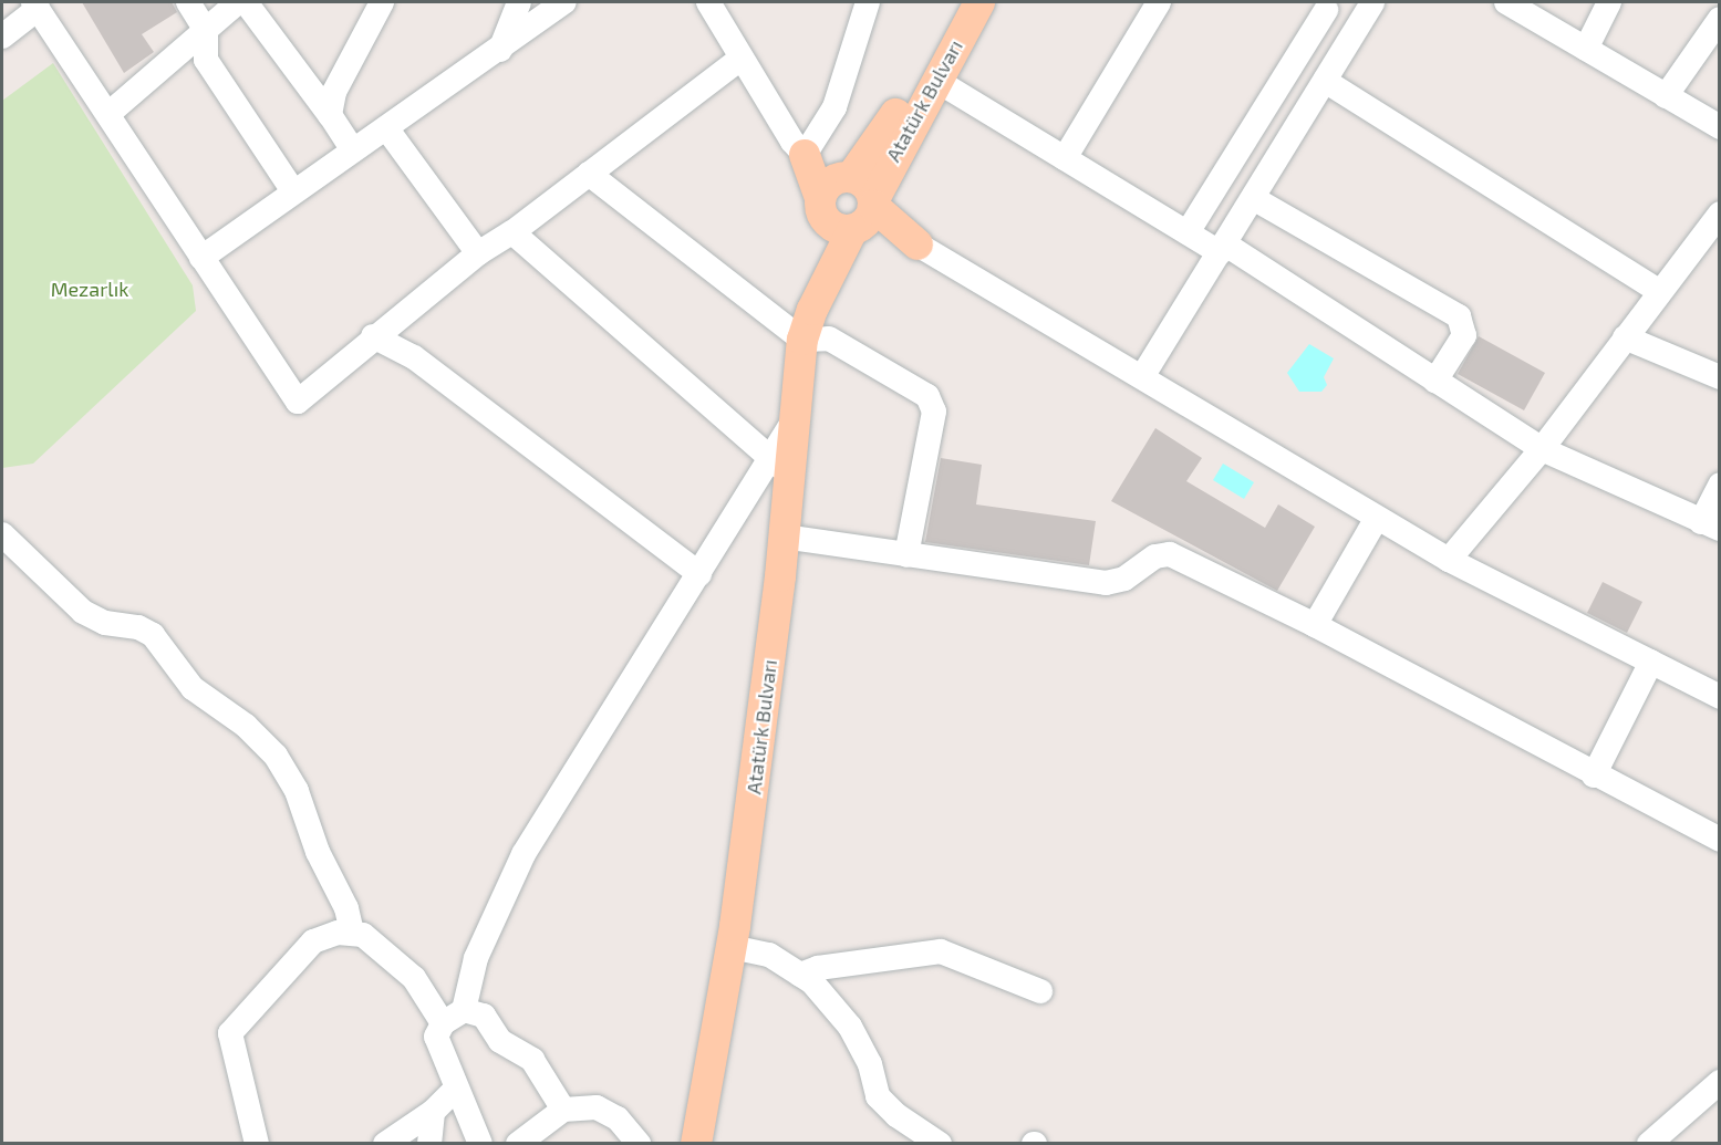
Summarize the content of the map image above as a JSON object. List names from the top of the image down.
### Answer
{
  "streets": {
    "main road": ["Atatürk Bulvarı"]
  },
  "parks": ["Mezarlık"]
}
